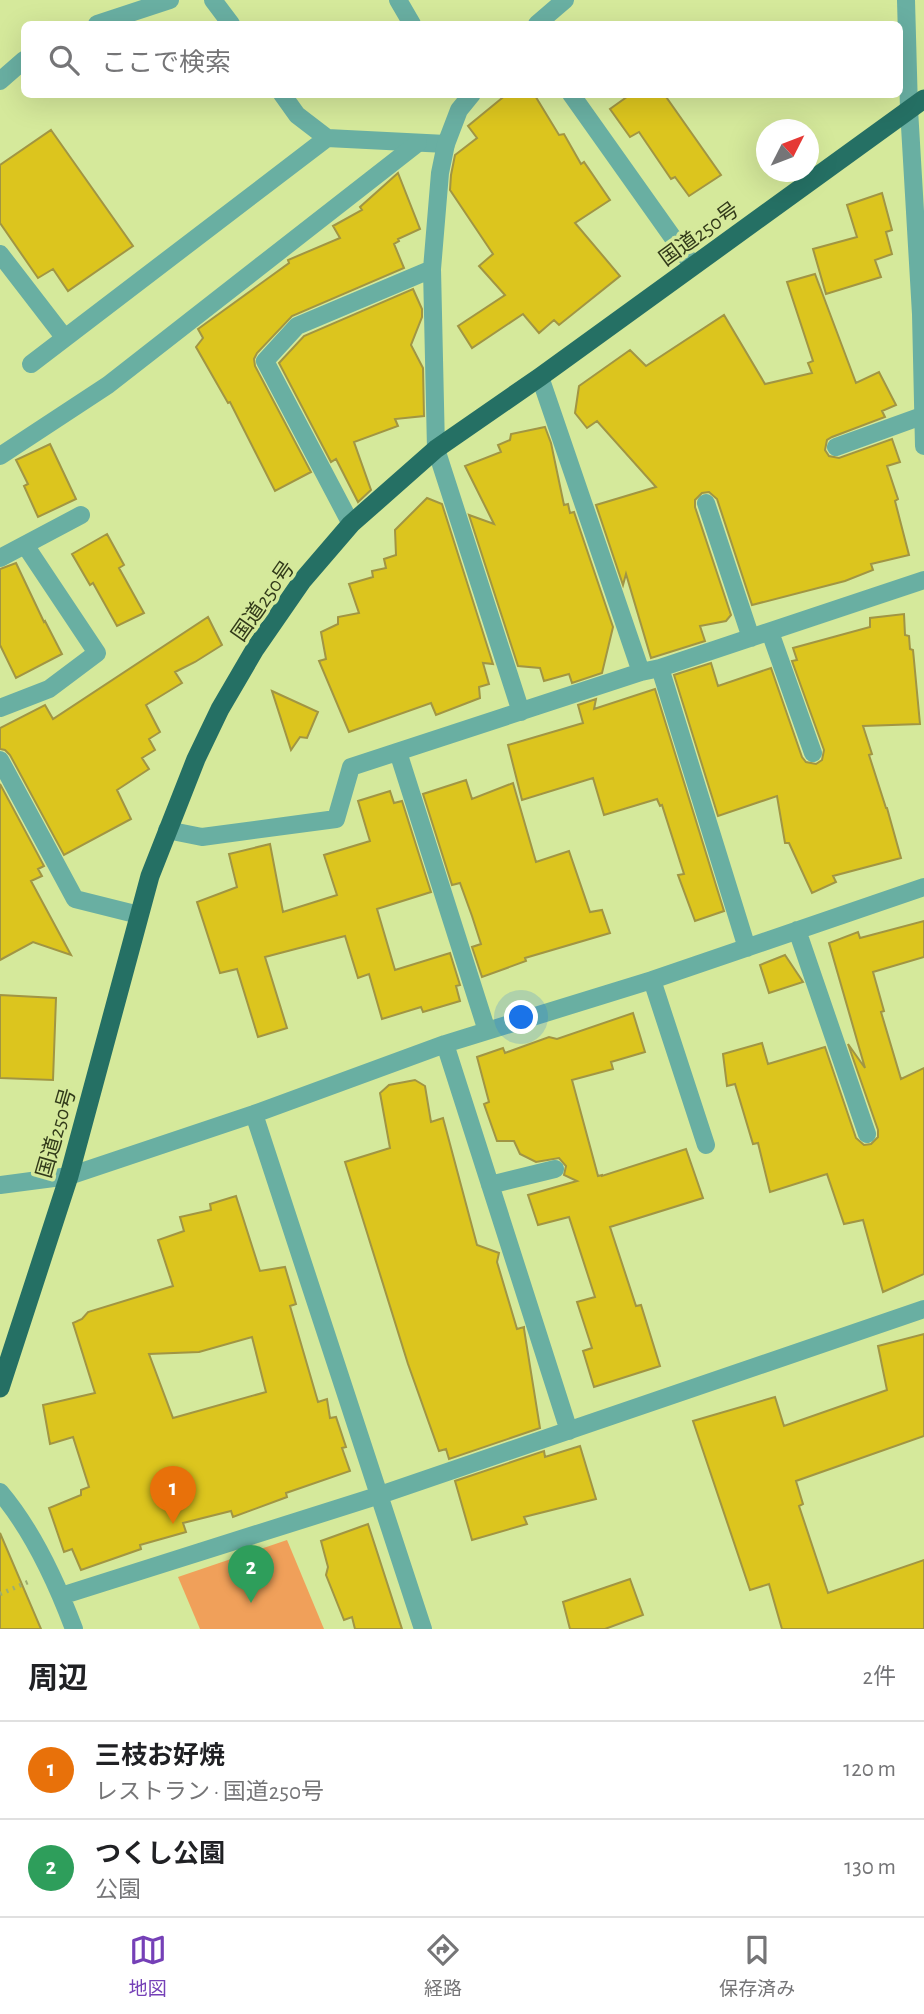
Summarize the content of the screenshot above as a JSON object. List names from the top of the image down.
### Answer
{
  "streets": {
    "highway": ["国道250号"]
  },
  "north": "top right",
  "page": {
    "search": "ここで検索",
    "pins": ["1", "2"],
    "heading": ["周辺", "2件"],
    "list": [
      {
        "mark": "1",
        "name": "三枝お好焼",
        "note": "レストラン · 国道250号",
        "value": "120 m"
      },
      {
        "mark": "2",
        "name": "つくし公園",
        "note": "公園",
        "value": "130 m"
      }
    ],
    "nav": ["地図", "経路", "保存済み"]
  }
}
